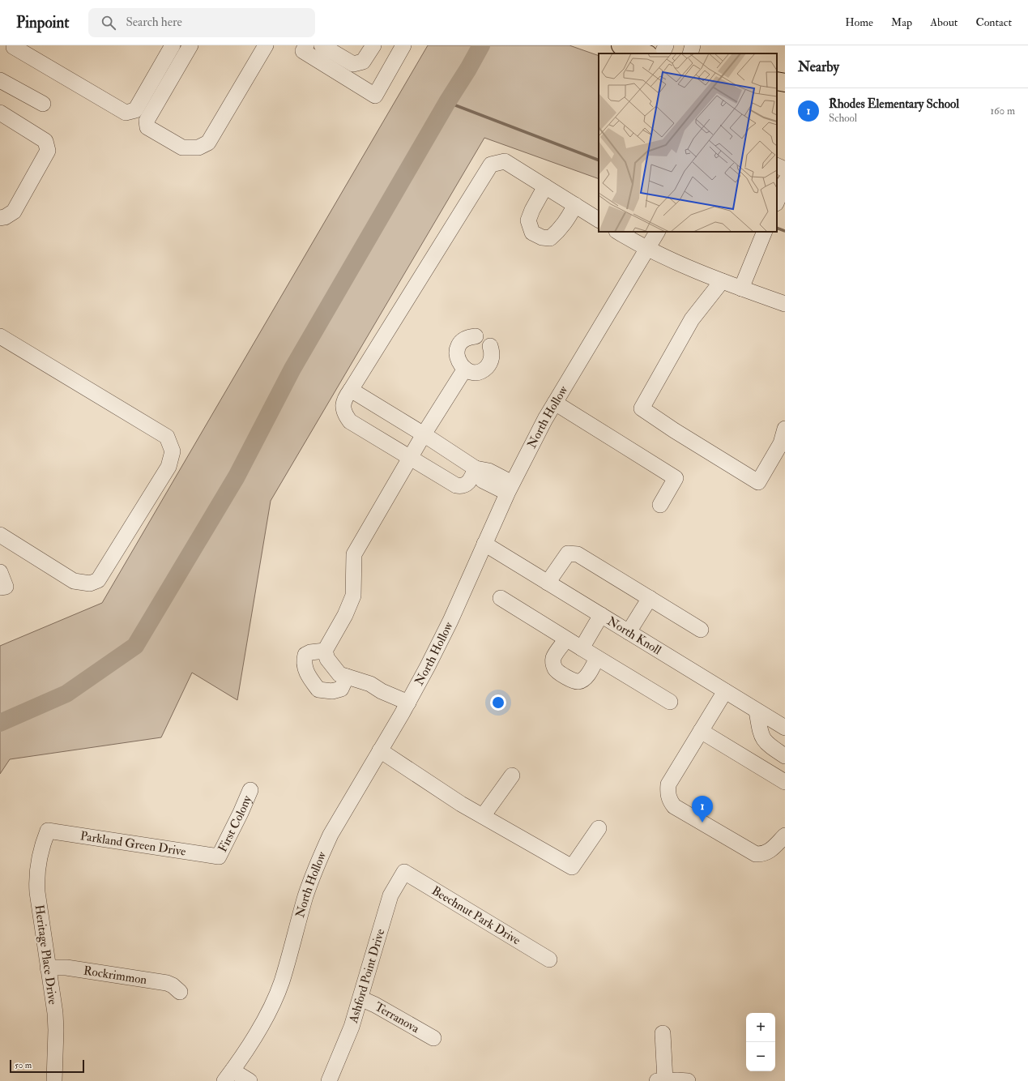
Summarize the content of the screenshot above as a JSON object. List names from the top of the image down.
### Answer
{
  "streets": {
    "street": [
      "North Hollow",
      "North Knoll",
      "First Colony",
      "Parkland Green Drive",
      "Beechnut Park Drive",
      "Heritage Place Drive",
      "Rockrimmon",
      "Ashford Point Drive",
      "Terranova"
    ]
  },
  "crossings": [
    ["North Hollow", "North Knoll"],
    ["First Colony", "Parkland Green Drive"],
    ["Parkland Green Drive", "Heritage Place Drive"],
    ["Beechnut Park Drive", "Ashford Point Drive"],
    ["Heritage Place Drive", "Rockrimmon"],
    ["Ashford Point Drive", "Terranova"]
  ],
  "scale_bar": "50 m",
  "page": {
    "header": "Pinpoint",
    "search": "Search here",
    "nav": [
      "Home",
      "Map",
      "About",
      "Contact"
    ],
    "heading": "Nearby",
    "list": [
      {
        "mark": "1",
        "name": "Rhodes Elementary School",
        "note": "School",
        "value": "160 m"
      }
    ],
    "pins": "1",
    "map_buttons": ["+", "−"],
    "scale": "50 m"
  }
}
